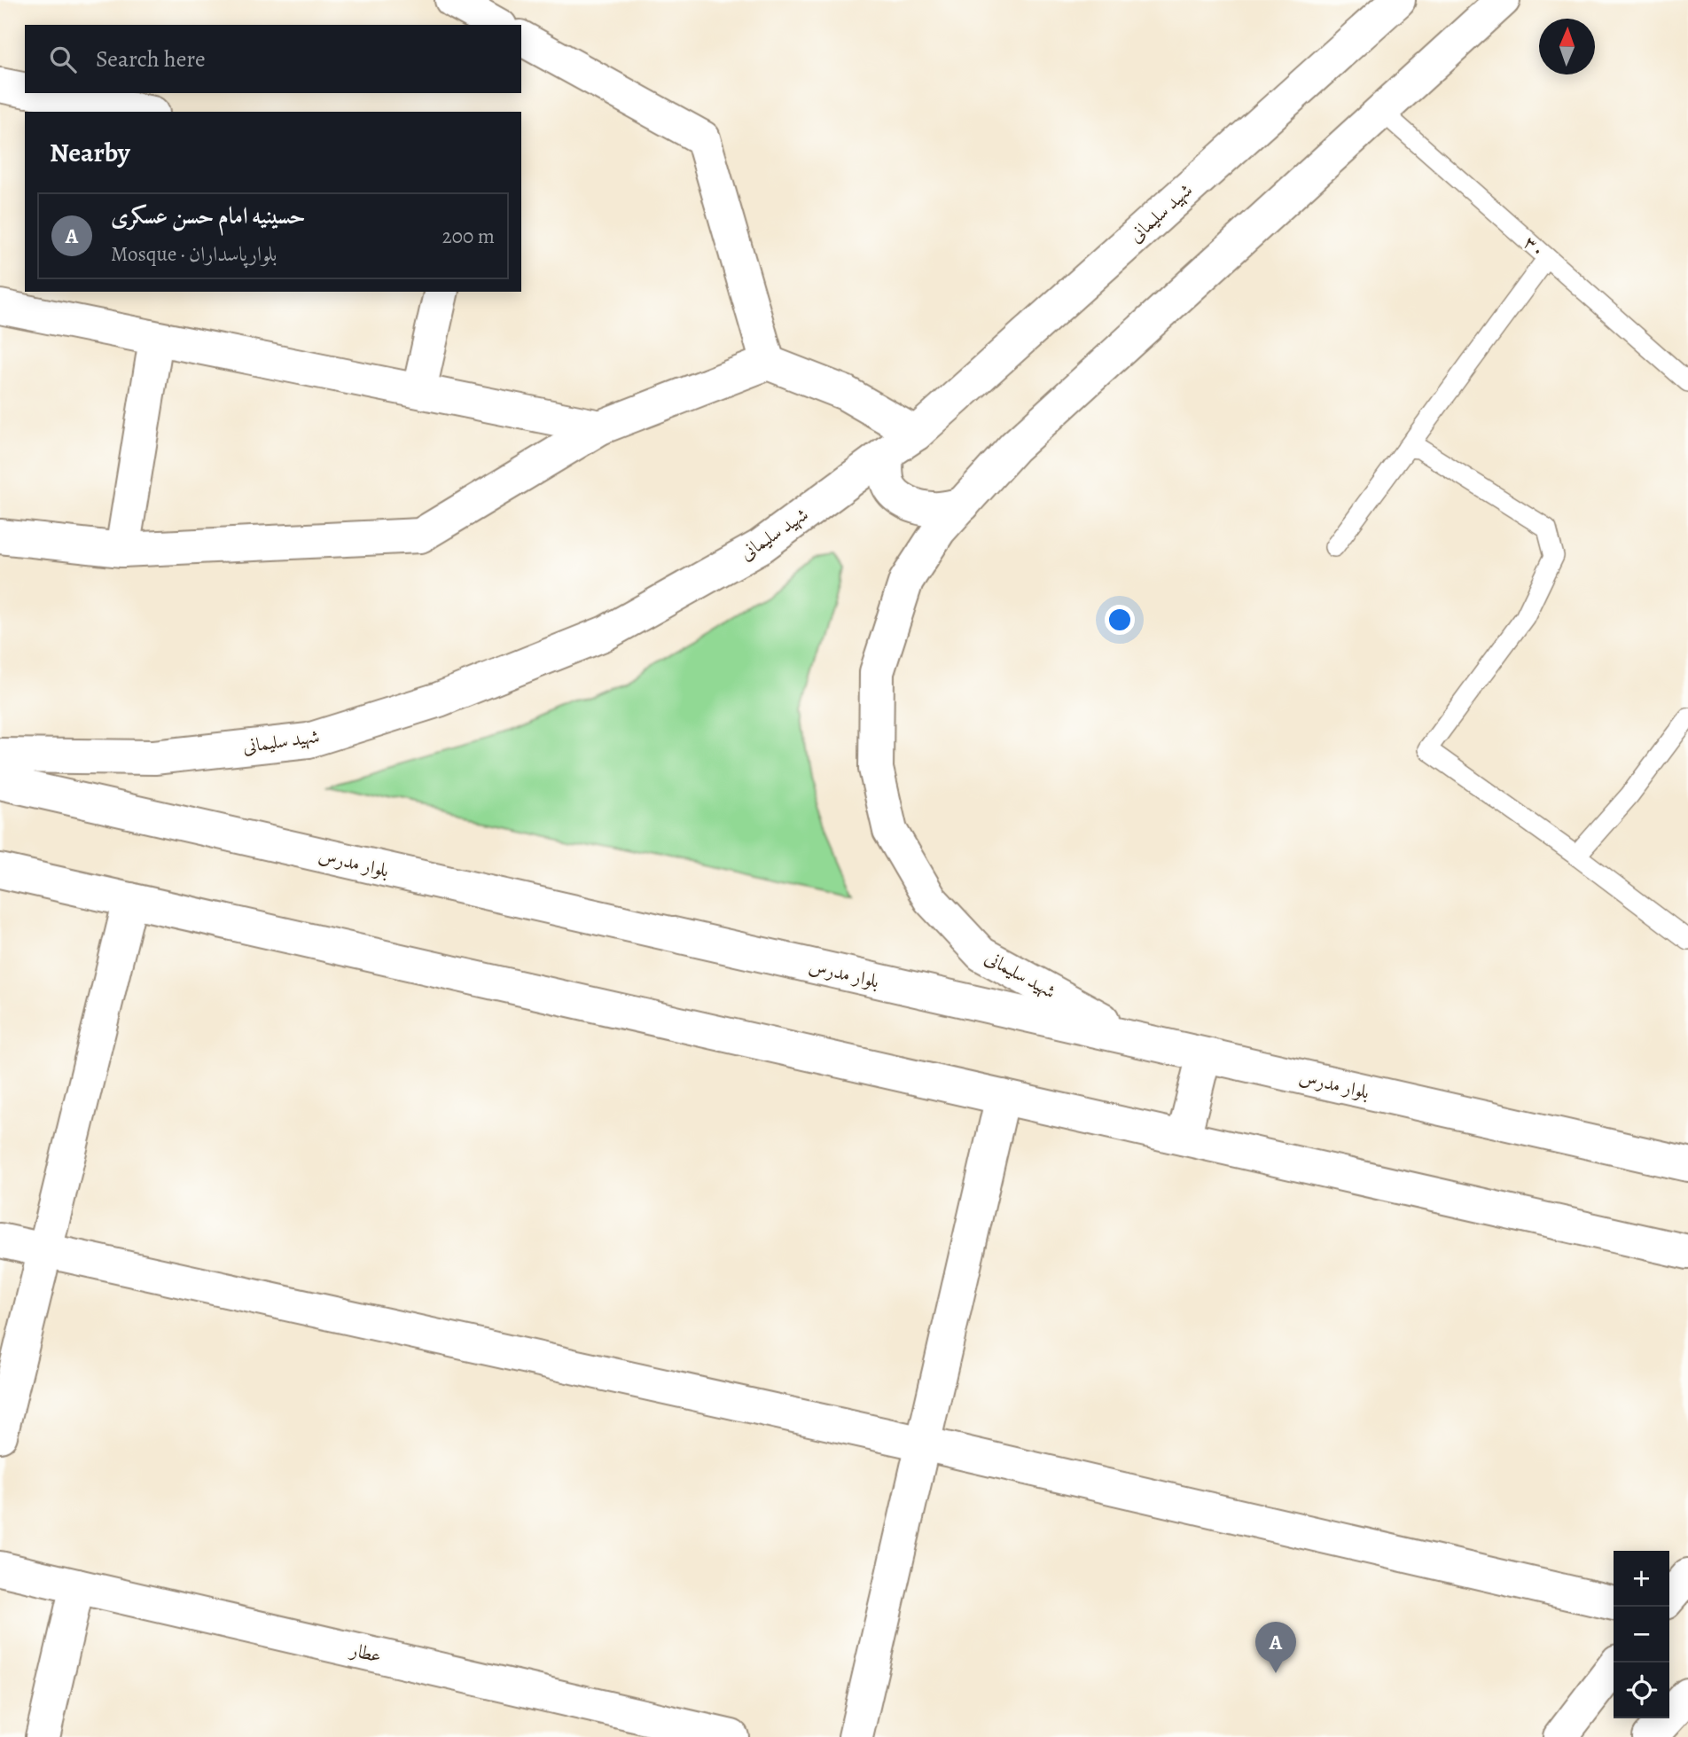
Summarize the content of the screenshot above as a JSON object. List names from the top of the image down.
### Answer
{
  "streets": {
    "main road": ["شهید سلیمانی", "بلوار مدرس", "عطار"],
    "lane": ["۳۰"]
  },
  "crossings": [
    ["شهید سلیمانی", "۳۰"],
    ["شهید سلیمانی", "بلوار مدرس"]
  ],
  "north": "top",
  "page": {
    "search": "Search here",
    "heading": "Nearby",
    "list": [
      {
        "mark": "A",
        "name": "حسینیه امام حسن عسکری",
        "note": "Mosque · بلوارپاسداران",
        "value": "200 m"
      }
    ],
    "map_buttons": ["+", "−"],
    "pins": "A"
  }
}
